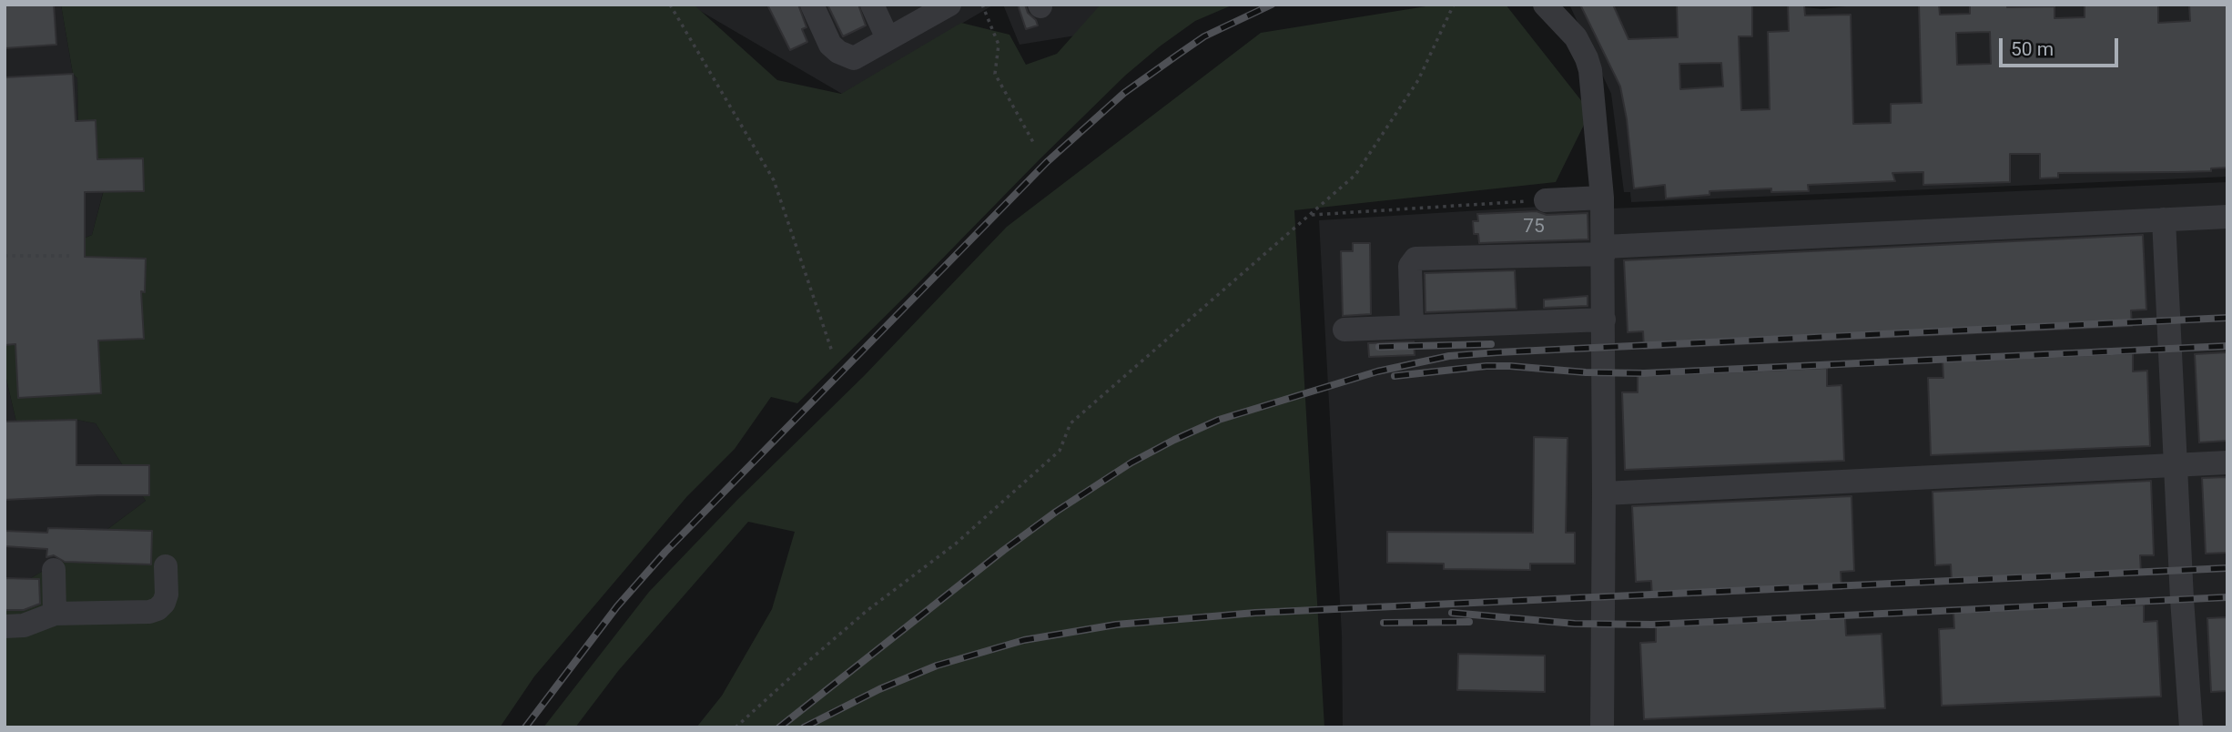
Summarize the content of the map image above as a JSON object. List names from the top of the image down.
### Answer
{
  "house_numbers": ["75"],
  "scale_bar": "50 m"
}
